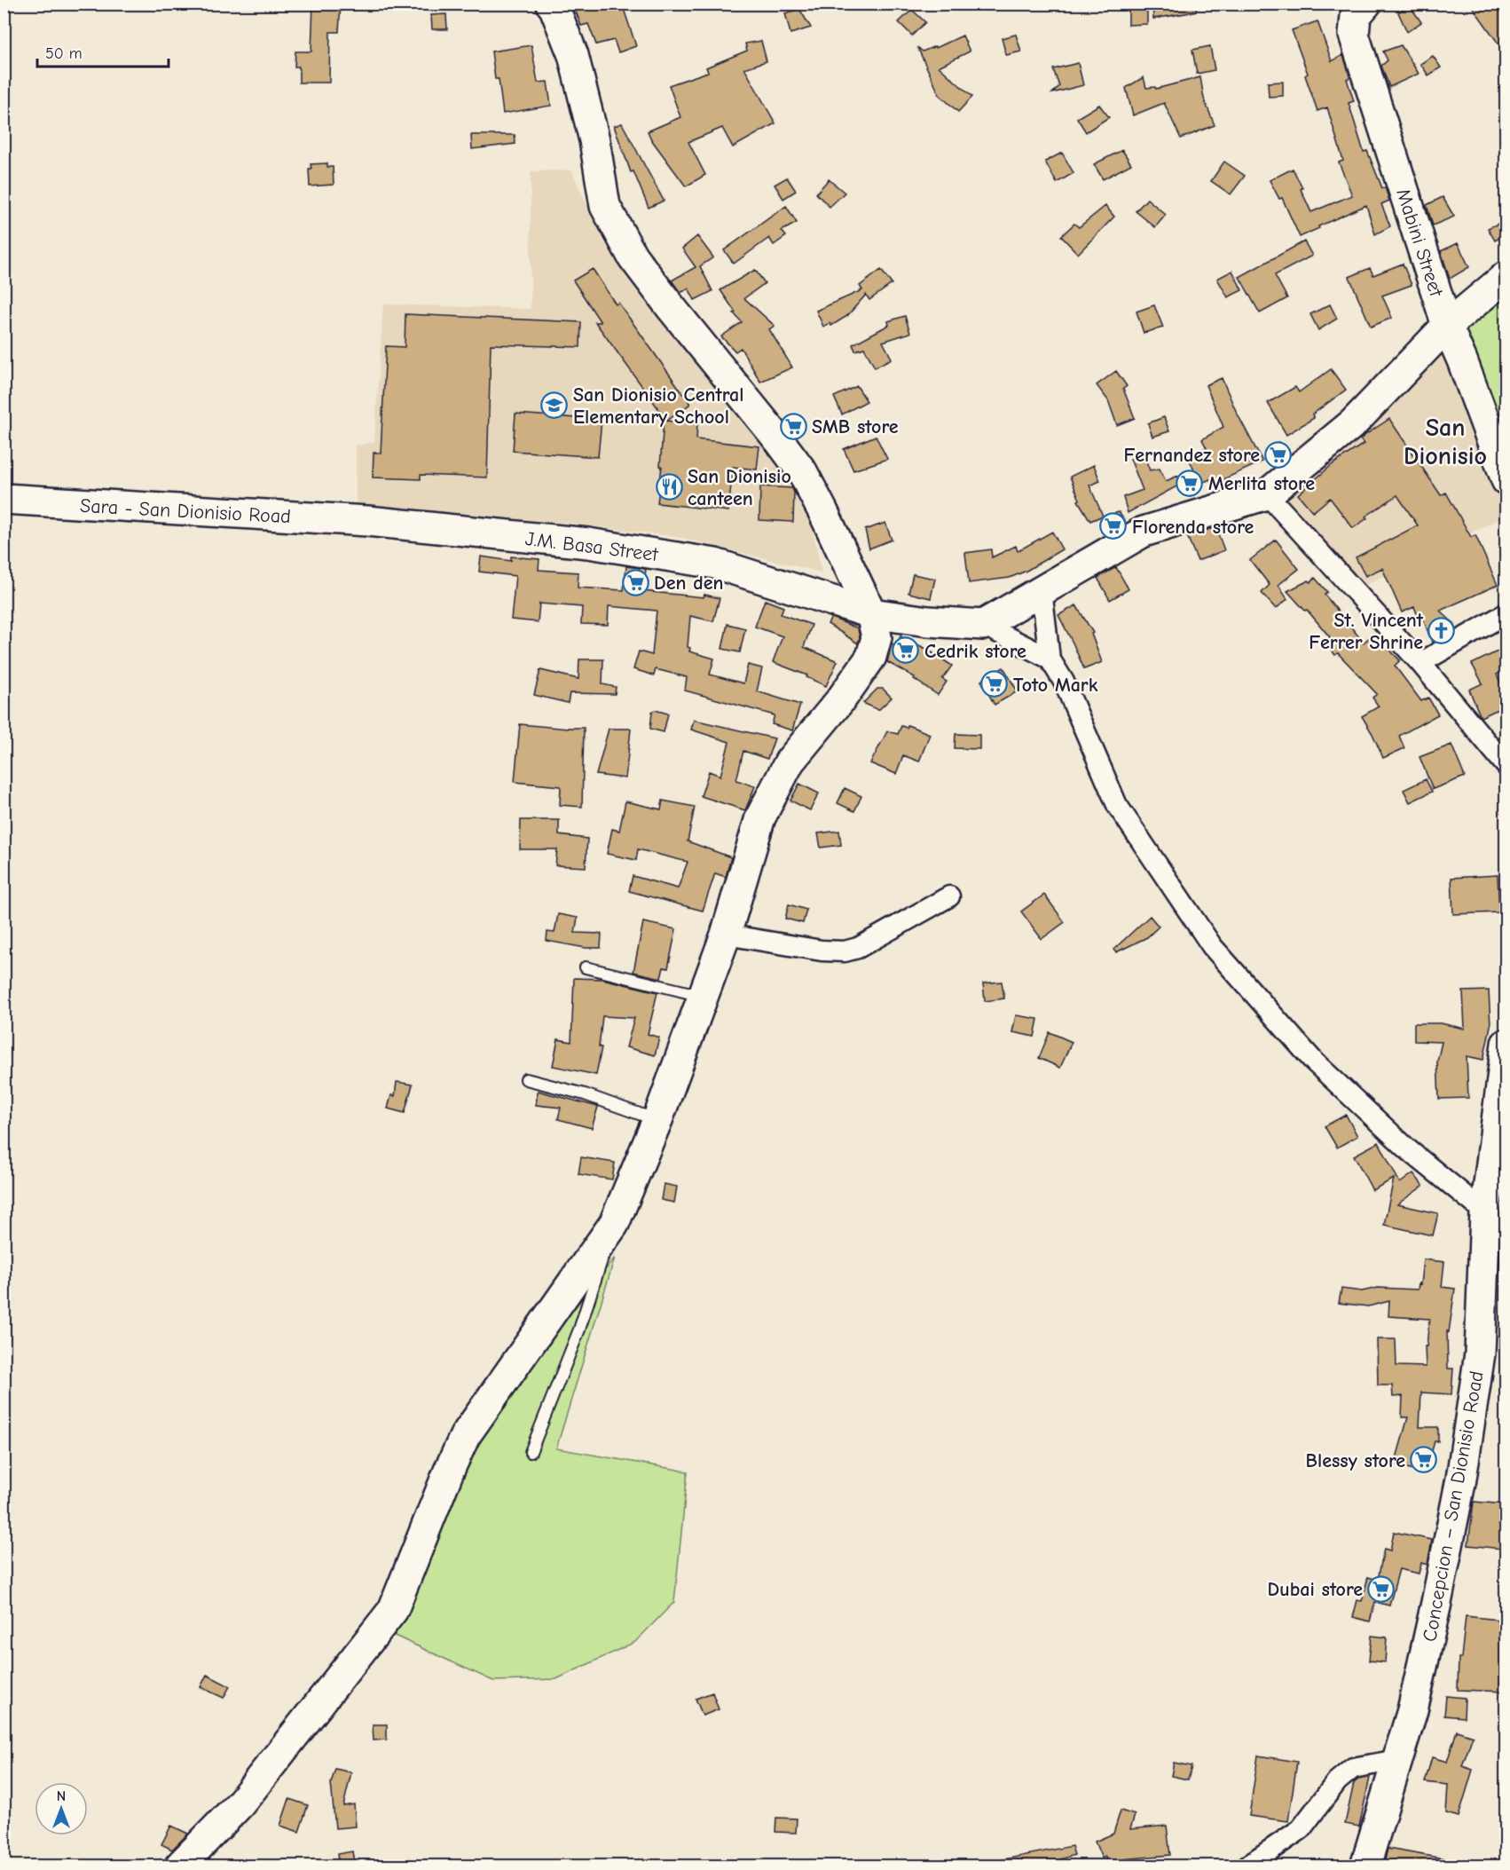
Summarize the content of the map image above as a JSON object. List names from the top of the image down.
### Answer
{
  "streets": {
    "main road": [
      "Mabini Street",
      "Sara - San Dionisio Road",
      "J.M. Basa Street",
      "Concepcion – San Dionisio Road"
    ]
  },
  "crossings": [
    ["Sara - San Dionisio Road", "J.M. Basa Street"]
  ],
  "districts": ["San Dionisio"],
  "places": {
    "school or university": ["San Dionisio Central Elementary School"],
    "supermarket": [
      "SMB store",
      "Fernandez store",
      "Merlita store",
      "Florenda store",
      "Den den",
      "Cedrik store",
      "Toto Mark",
      "Blessy store",
      "Dubai store"
    ],
    "restaurant": ["San Dionisio canteen"],
    "church": ["St. Vincent Ferrer Shrine"]
  },
  "scale_bar": "50 m",
  "north": "top"
}
